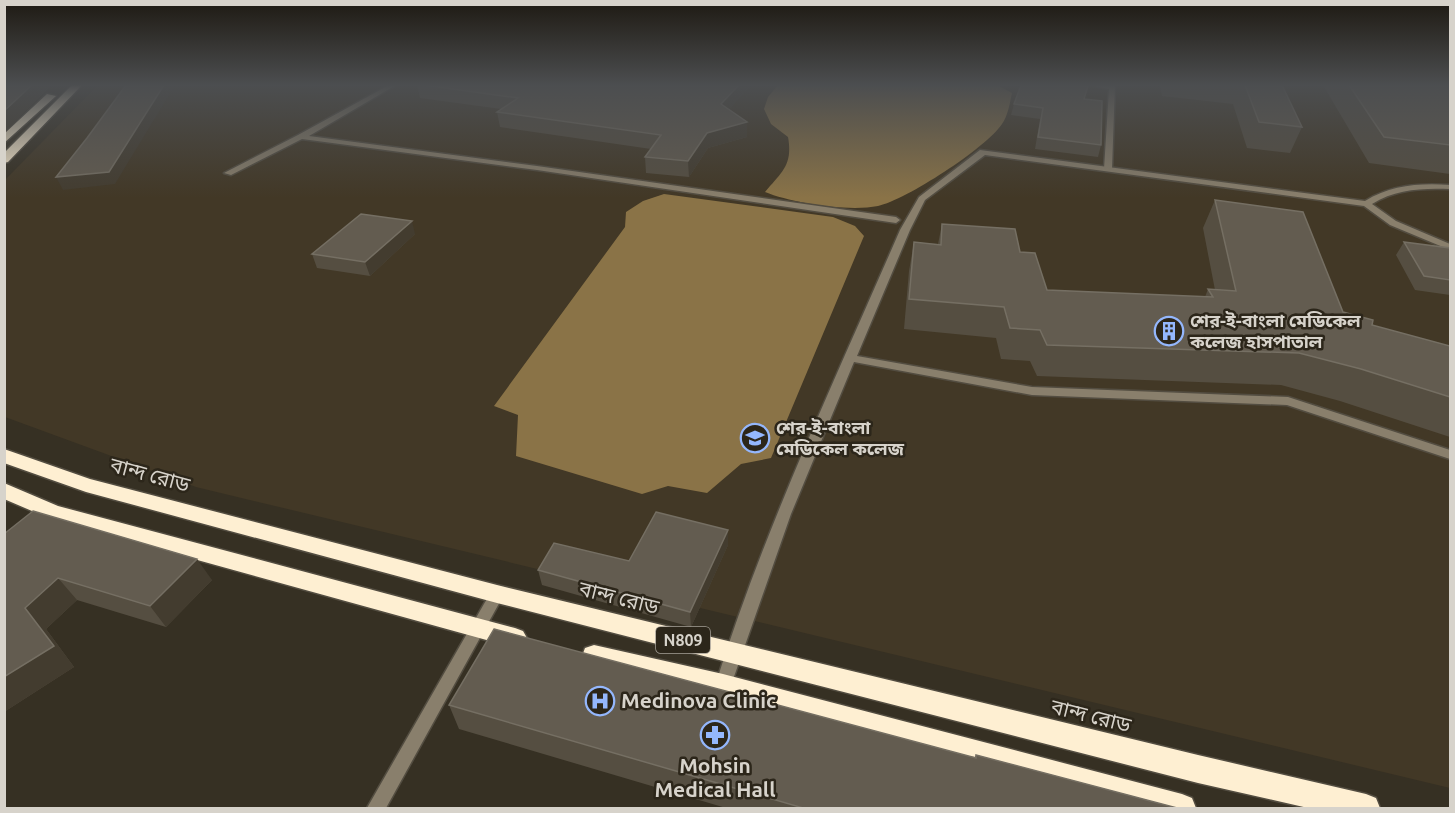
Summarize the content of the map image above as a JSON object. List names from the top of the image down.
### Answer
{
  "streets": {
    "highway": ["বান্দ রোড", "N809"]
  },
  "places": {
    "building": ["শের-ই-বাংলা মেডিকেল কলেজ হাসপাতাল"],
    "school or university": ["শের-ই-বাংলা মেডিকেল কলেজ"],
    "hospital": ["Medinova Clinic"],
    "pharmacy": ["Mohsin Medical Hall"]
  }
}
